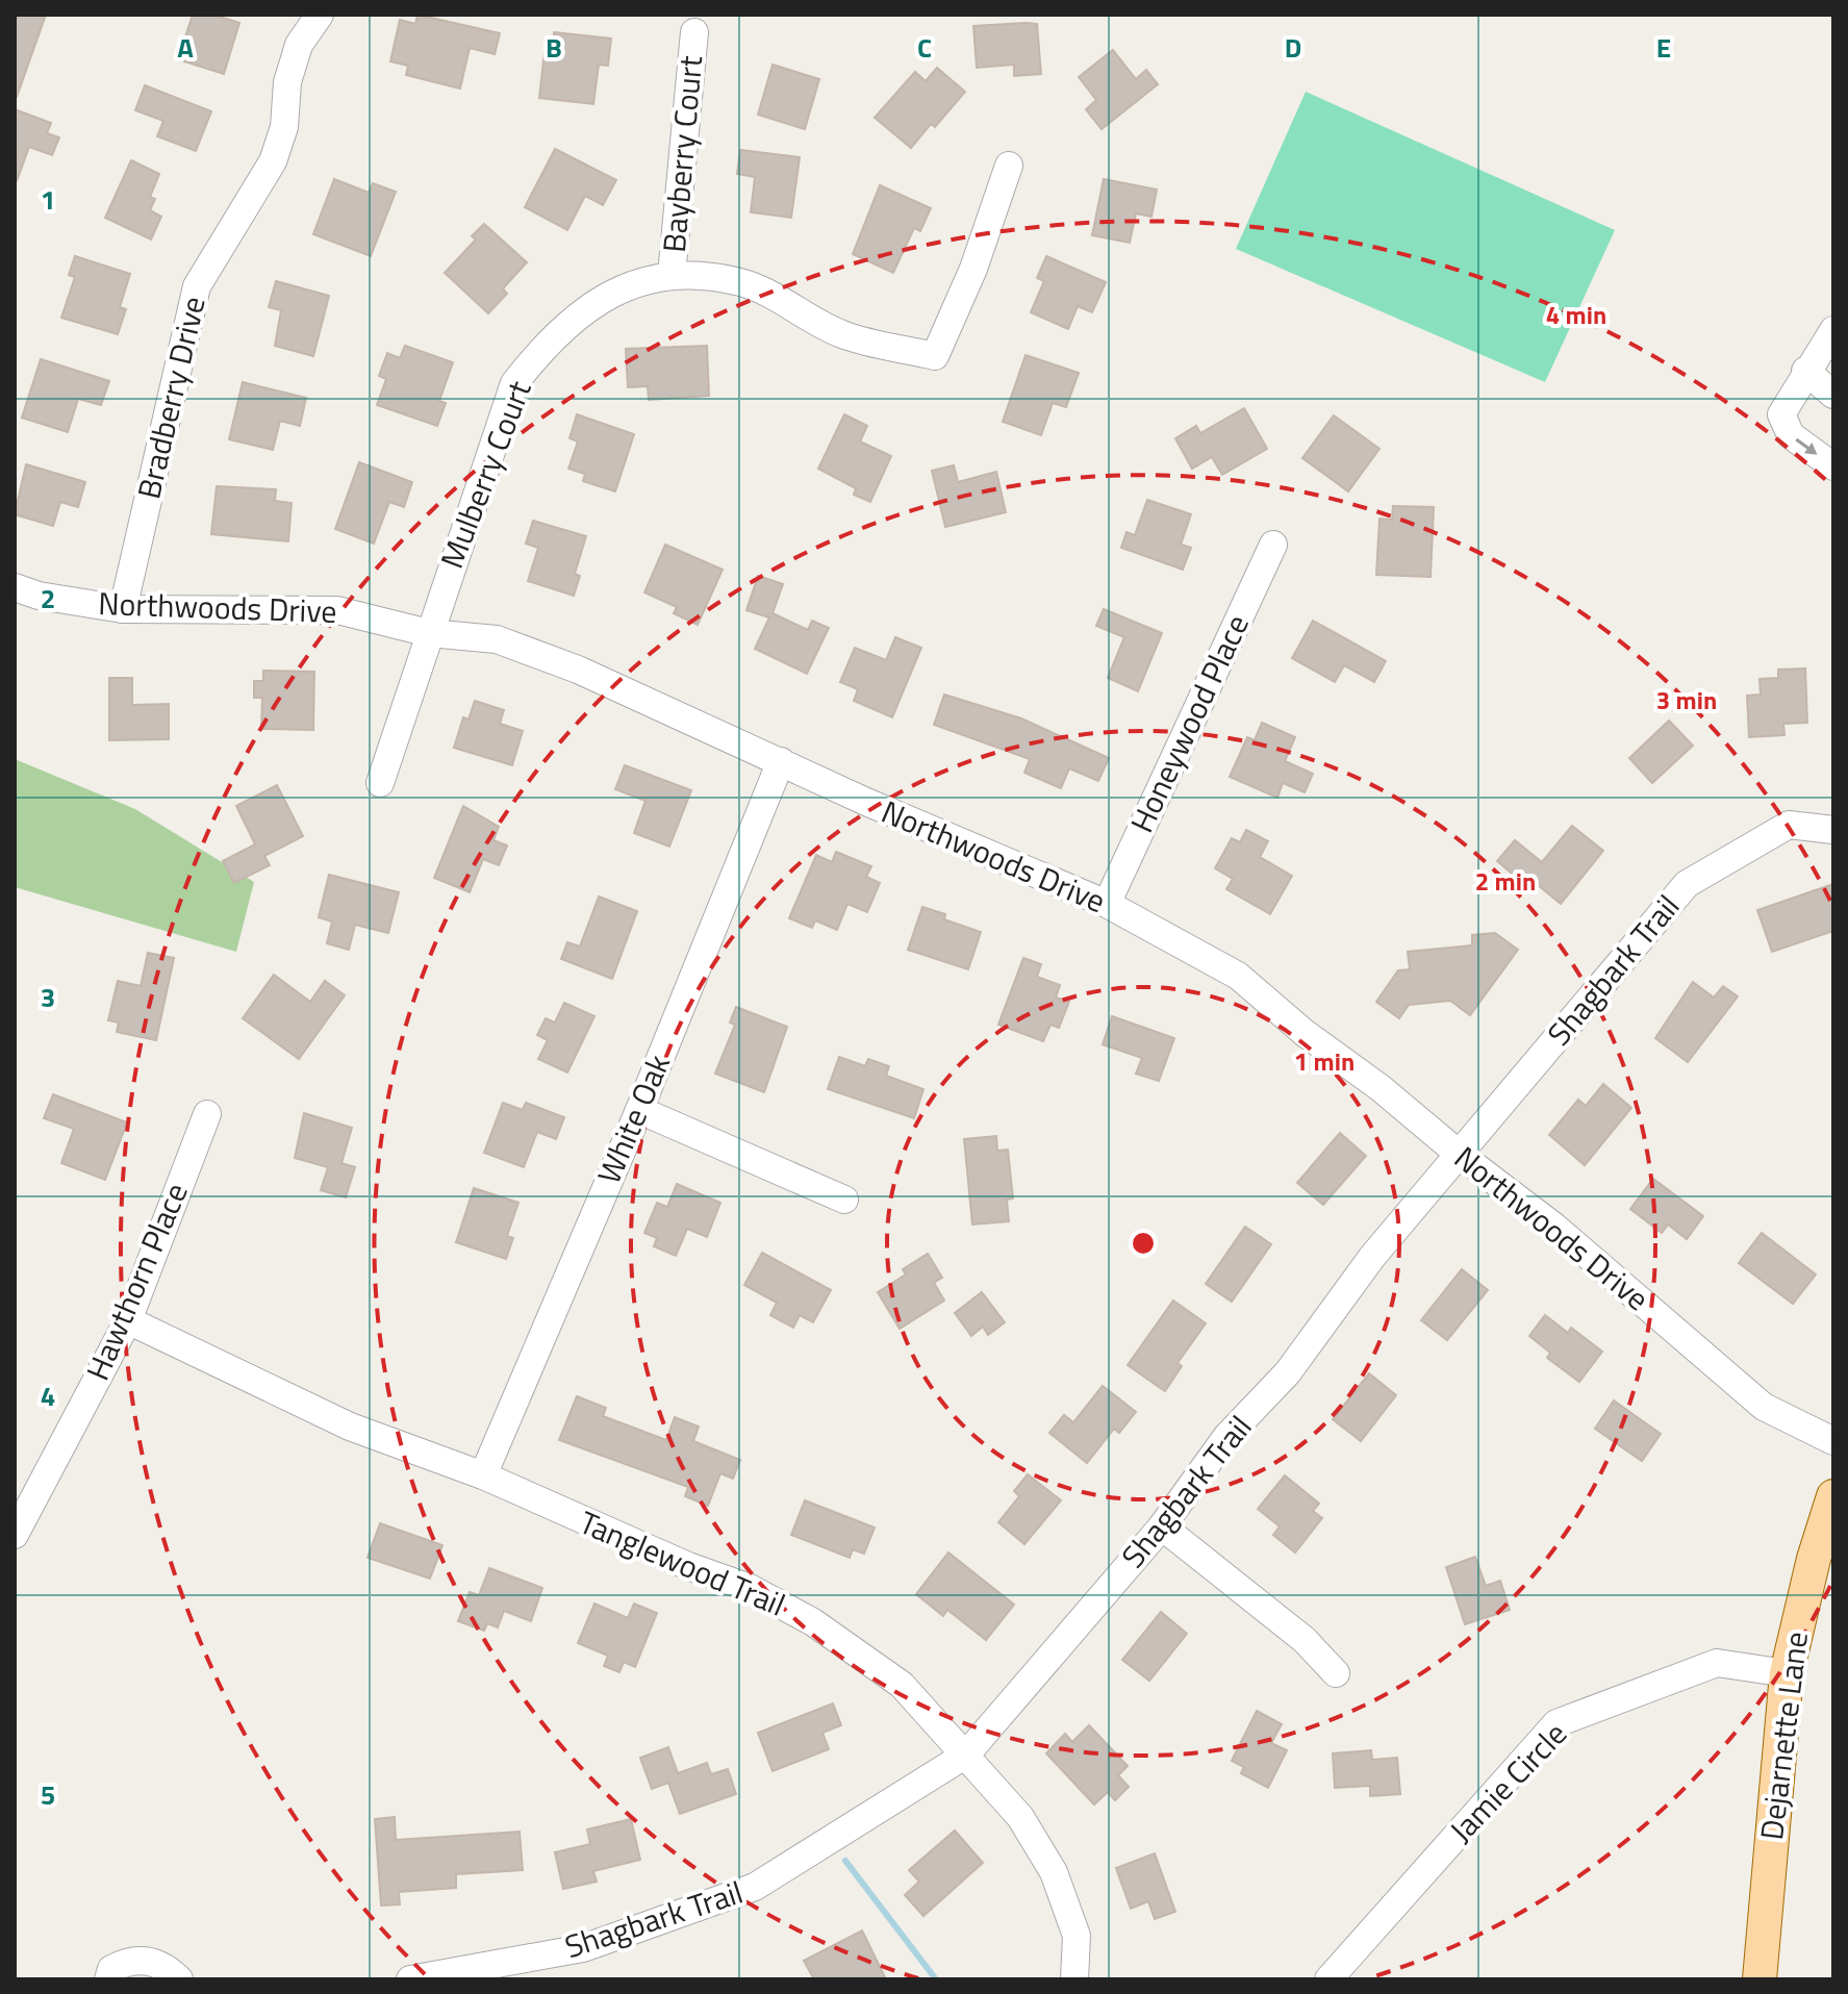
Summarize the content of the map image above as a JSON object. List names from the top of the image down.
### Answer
{
  "streets": {
    "main road": ["Dejarnette Lane"],
    "street": [
      "Bayberry Court",
      "Bradberry Drive",
      "Mulberry Court",
      "Northwoods Drive",
      "Honeywood Place",
      "Shagbark Trail",
      "White Oak",
      "Hawthorn Place",
      "Tanglewood Trail",
      "Jamie Circle"
    ]
  },
  "crossings": [
    ["Bayberry Court", "Mulberry Court"],
    ["Bradberry Drive", "Northwoods Drive"],
    ["Mulberry Court", "Northwoods Drive"],
    ["Northwoods Drive", "Honeywood Place"],
    ["Northwoods Drive", "Shagbark Trail"],
    ["Northwoods Drive", "White Oak"],
    ["Shagbark Trail", "Tanglewood Trail"],
    ["White Oak", "Tanglewood Trail"],
    ["Hawthorn Place", "Tanglewood Trail"],
    ["Dejarnette Lane", "Jamie Circle"]
  ],
  "grid": {
    "columns": [
      "A",
      "B",
      "C",
      "D",
      "E"
    ],
    "rows": [
      "1",
      "2",
      "3",
      "4",
      "5"
    ]
  },
  "rings": [
    "4 min",
    "3 min",
    "2 min",
    "1 min"
  ]
}
